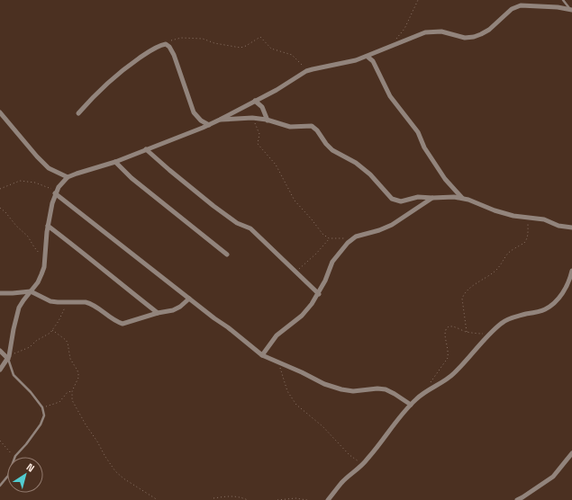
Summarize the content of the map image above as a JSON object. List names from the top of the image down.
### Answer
{
  "north": "top right"
}
